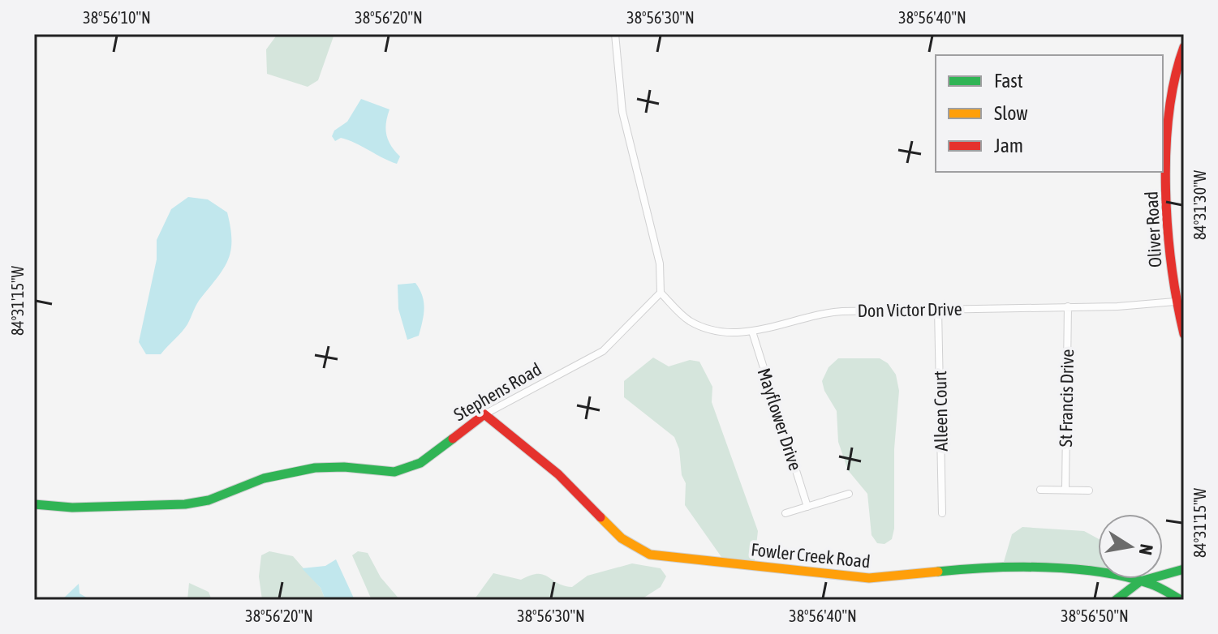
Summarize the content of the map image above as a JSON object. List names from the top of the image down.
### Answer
{
  "streets": {
    "main road": ["Oliver Road", "Stephens Road", "Fowler Creek Road"],
    "street": [
      "Don Victor Drive",
      "St Francis Drive",
      "Alleen Court",
      "Mayflower Drive"
    ]
  },
  "crossings": [
    ["Oliver Road", "Don Victor Drive"],
    ["Don Victor Drive", "Stephens Road"],
    ["Don Victor Drive", "St Francis Drive"],
    ["Don Victor Drive", "Alleen Court"],
    ["Don Victor Drive", "Mayflower Drive"],
    ["Stephens Road", "Fowler Creek Road"]
  ],
  "legend": ["Fast", "Slow", "Jam"],
  "north": "right",
  "coordinates": [
    "38°56'10\"N",
    "38°56'20\"N",
    "38°56'30\"N",
    "38°56'40\"N",
    "84°31'30\"W",
    "84°31'15\"W",
    "38°56'50\"N"
  ]
}
